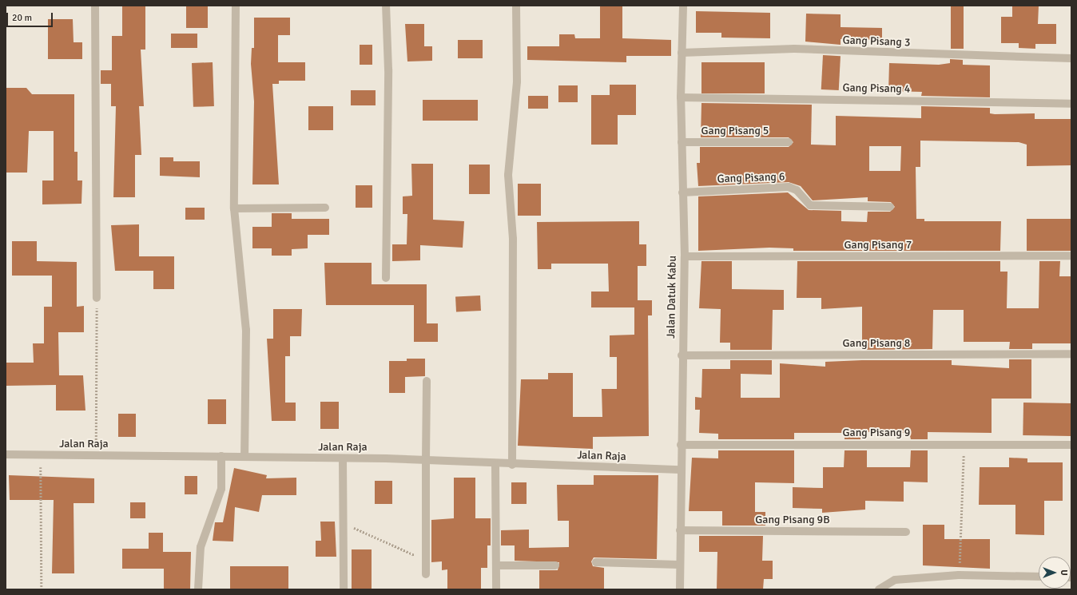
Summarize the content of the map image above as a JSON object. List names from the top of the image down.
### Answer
{
  "streets": {
    "street": [
      "Gang Pisang 3",
      "Gang Pisang 4",
      "Gang Pisang 5",
      "Gang Pisang 6",
      "Gang Pisang 7",
      "Jalan Datuk Kabu",
      "Gang Pisang 8",
      "Gang Pisang 9",
      "Jalan Raja",
      "Gang Pisang 9B"
    ]
  },
  "crossings": [
    ["Gang Pisang 3", "Jalan Datuk Kabu"],
    ["Gang Pisang 4", "Jalan Datuk Kabu"],
    ["Gang Pisang 5", "Jalan Datuk Kabu"],
    ["Gang Pisang 6", "Jalan Datuk Kabu"],
    ["Gang Pisang 7", "Jalan Datuk Kabu"],
    ["Jalan Datuk Kabu", "Gang Pisang 8"],
    ["Jalan Datuk Kabu", "Gang Pisang 9"],
    ["Jalan Datuk Kabu", "Jalan Raja"],
    ["Jalan Datuk Kabu", "Gang Pisang 9B"]
  ],
  "scale_bar": "20 m",
  "north": "right"
}
